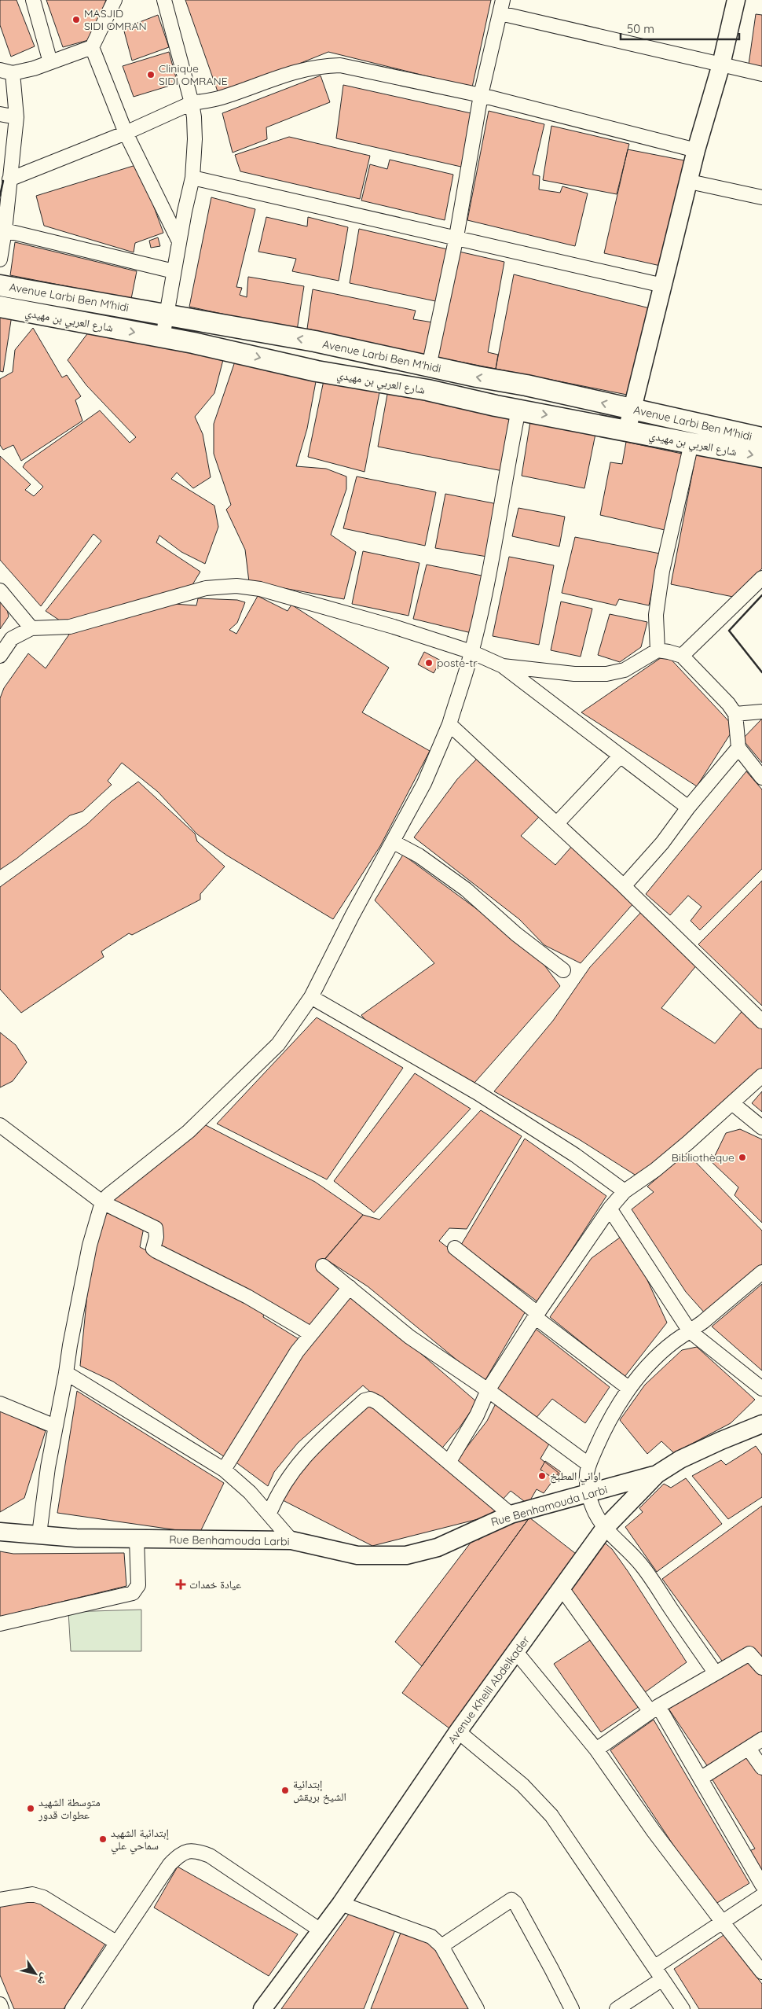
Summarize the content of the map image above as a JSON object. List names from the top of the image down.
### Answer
{
  "streets": {
    "main road": ["Avenue Larbi Ben M'hidi", "شارع العربي بن مهيدي"],
    "street": ["Rue Benhamouda Larbi", "Avenue Khelil Abdelkader"]
  },
  "crossings": [
    ["Rue Benhamouda Larbi", "Avenue Khelil Abdelkader"]
  ],
  "one_way": ["Avenue Larbi Ben M'hidi", "شارع العربي بن مهيدي"],
  "places": {
    "other": [
      "MASJID SIDI OMRAN",
      "Clinique SIDI OMRANE",
      "poste-tr",
      "Bibliothèque",
      "اواني المطبخ",
      "إبتدائية الشيخ بريقش",
      "متوسطة الشهيد عطوات قدور",
      "إبتدائية الشهيد سماحي علي"
    ],
    "health": ["عيادة خمدات"]
  },
  "scale_bar": "50 m",
  "north": "bottom right"
}
